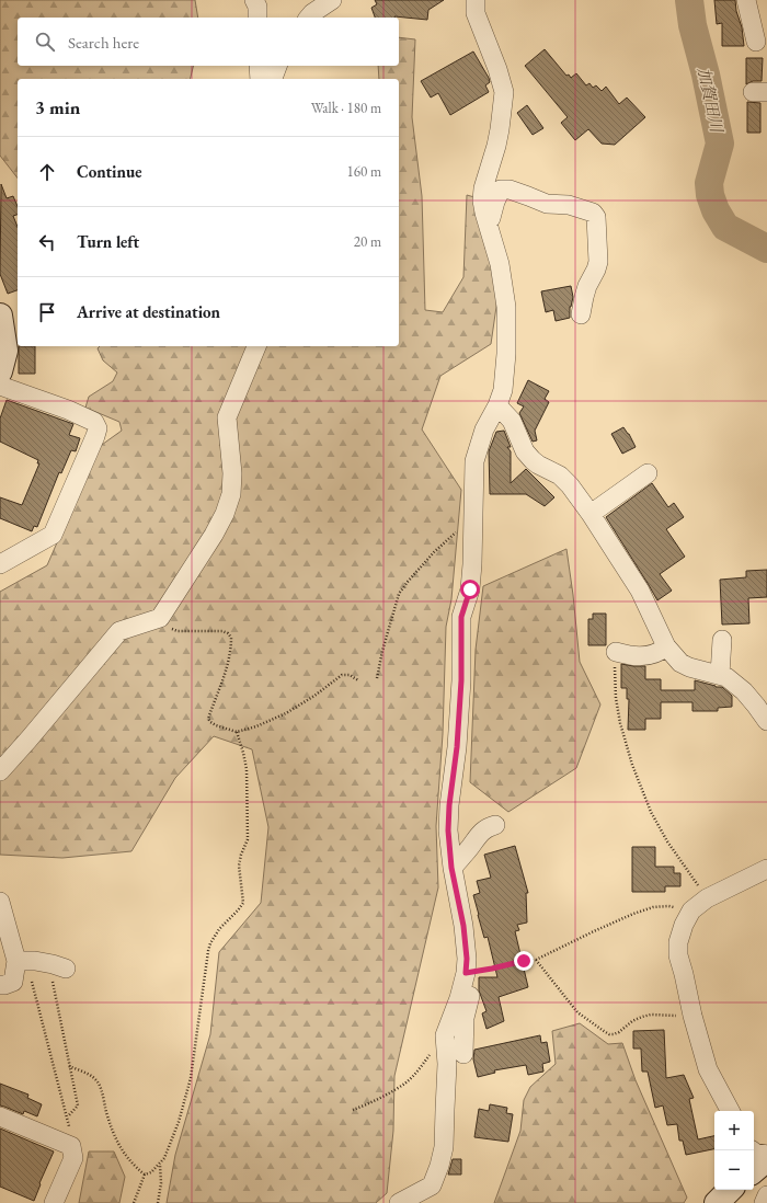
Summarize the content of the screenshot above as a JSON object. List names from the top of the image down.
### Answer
{
  "water": ["加賀田川"],
  "page": {
    "search": "Search here",
    "heading": ["3 min", "Walk · 180 m"],
    "list": [
      ["Continue", "160 m"],
      ["Turn left", "20 m"],
      "Arrive at destination"
    ],
    "map_buttons": ["+", "−"]
  }
}
